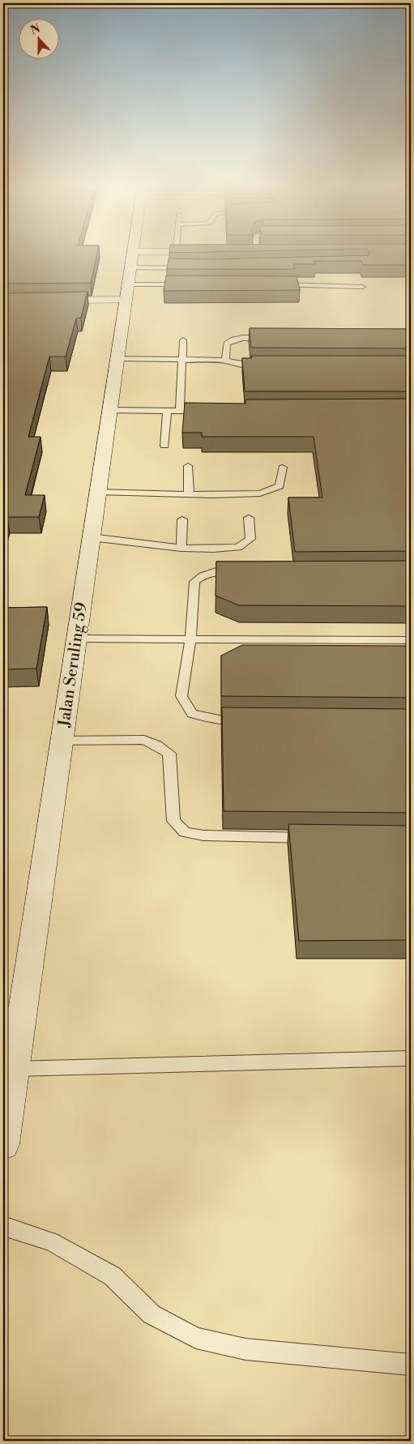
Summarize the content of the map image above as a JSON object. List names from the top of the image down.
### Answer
{
  "streets": {
    "main road": ["Jalan Seruling 59"]
  },
  "north": "top"
}
